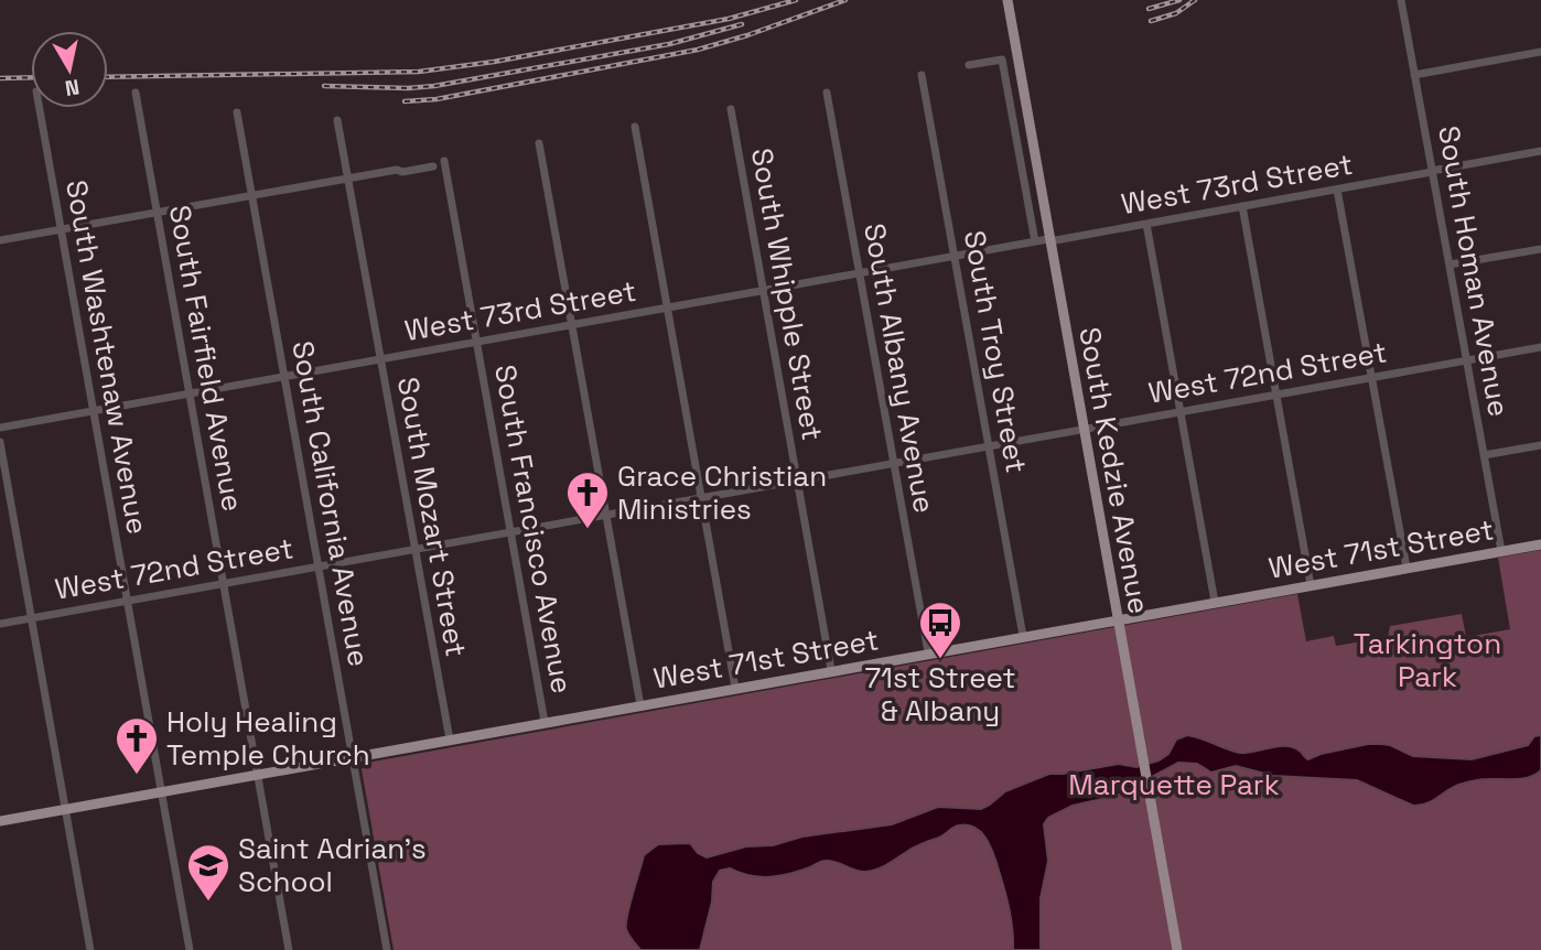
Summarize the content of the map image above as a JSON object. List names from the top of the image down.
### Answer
{
  "streets": {
    "main road": ["South Kedzie Avenue", "West 71st Street"],
    "street": [
      "West 73rd Street",
      "South Homan Avenue",
      "South Whipple Street",
      "South Troy Street",
      "South Washtenaw Avenue",
      "South Fairfield Avenue",
      "South Albany Avenue",
      "West 72nd Street",
      "South California Avenue",
      "South Mozart Street",
      "South Francisco Avenue"
    ]
  },
  "crossings": [
    ["West 73rd Street", "South Homan Avenue"],
    ["West 73rd Street", "South Whipple Street"],
    ["West 73rd Street", "South Troy Street"],
    ["West 73rd Street", "South Washtenaw Avenue"],
    ["West 73rd Street", "South Fairfield Avenue"],
    ["West 73rd Street", "South Albany Avenue"],
    ["West 73rd Street", "South Kedzie Avenue"],
    ["West 73rd Street", "South California Avenue"],
    ["West 73rd Street", "South Mozart Street"],
    ["West 73rd Street", "South Francisco Avenue"],
    ["South Homan Avenue", "West 72nd Street"],
    ["South Homan Avenue", "West 71st Street"],
    ["South Whipple Street", "West 72nd Street"],
    ["South Whipple Street", "West 71st Street"],
    ["South Troy Street", "West 72nd Street"],
    ["South Troy Street", "West 71st Street"],
    ["South Washtenaw Avenue", "West 72nd Street"],
    ["South Washtenaw Avenue", "West 71st Street"],
    ["South Fairfield Avenue", "West 72nd Street"],
    ["South Fairfield Avenue", "West 71st Street"],
    ["South Albany Avenue", "West 72nd Street"],
    ["South Albany Avenue", "West 71st Street"],
    ["West 72nd Street", "South Kedzie Avenue"],
    ["West 72nd Street", "South California Avenue"],
    ["West 72nd Street", "South Mozart Street"],
    ["West 72nd Street", "South Francisco Avenue"],
    ["South Kedzie Avenue", "West 71st Street"],
    ["South California Avenue", "West 71st Street"],
    ["South Mozart Street", "West 71st Street"],
    ["South Francisco Avenue", "West 71st Street"]
  ],
  "parks": ["Tarkington Park", "Marquette Park"],
  "places": {
    "church": ["Grace Christian Ministries", "Holy Healing Temple Church"],
    "bus stop": ["71st Street & Albany"],
    "school or university": ["Saint Adrian's School"]
  },
  "north": "bottom"
}
